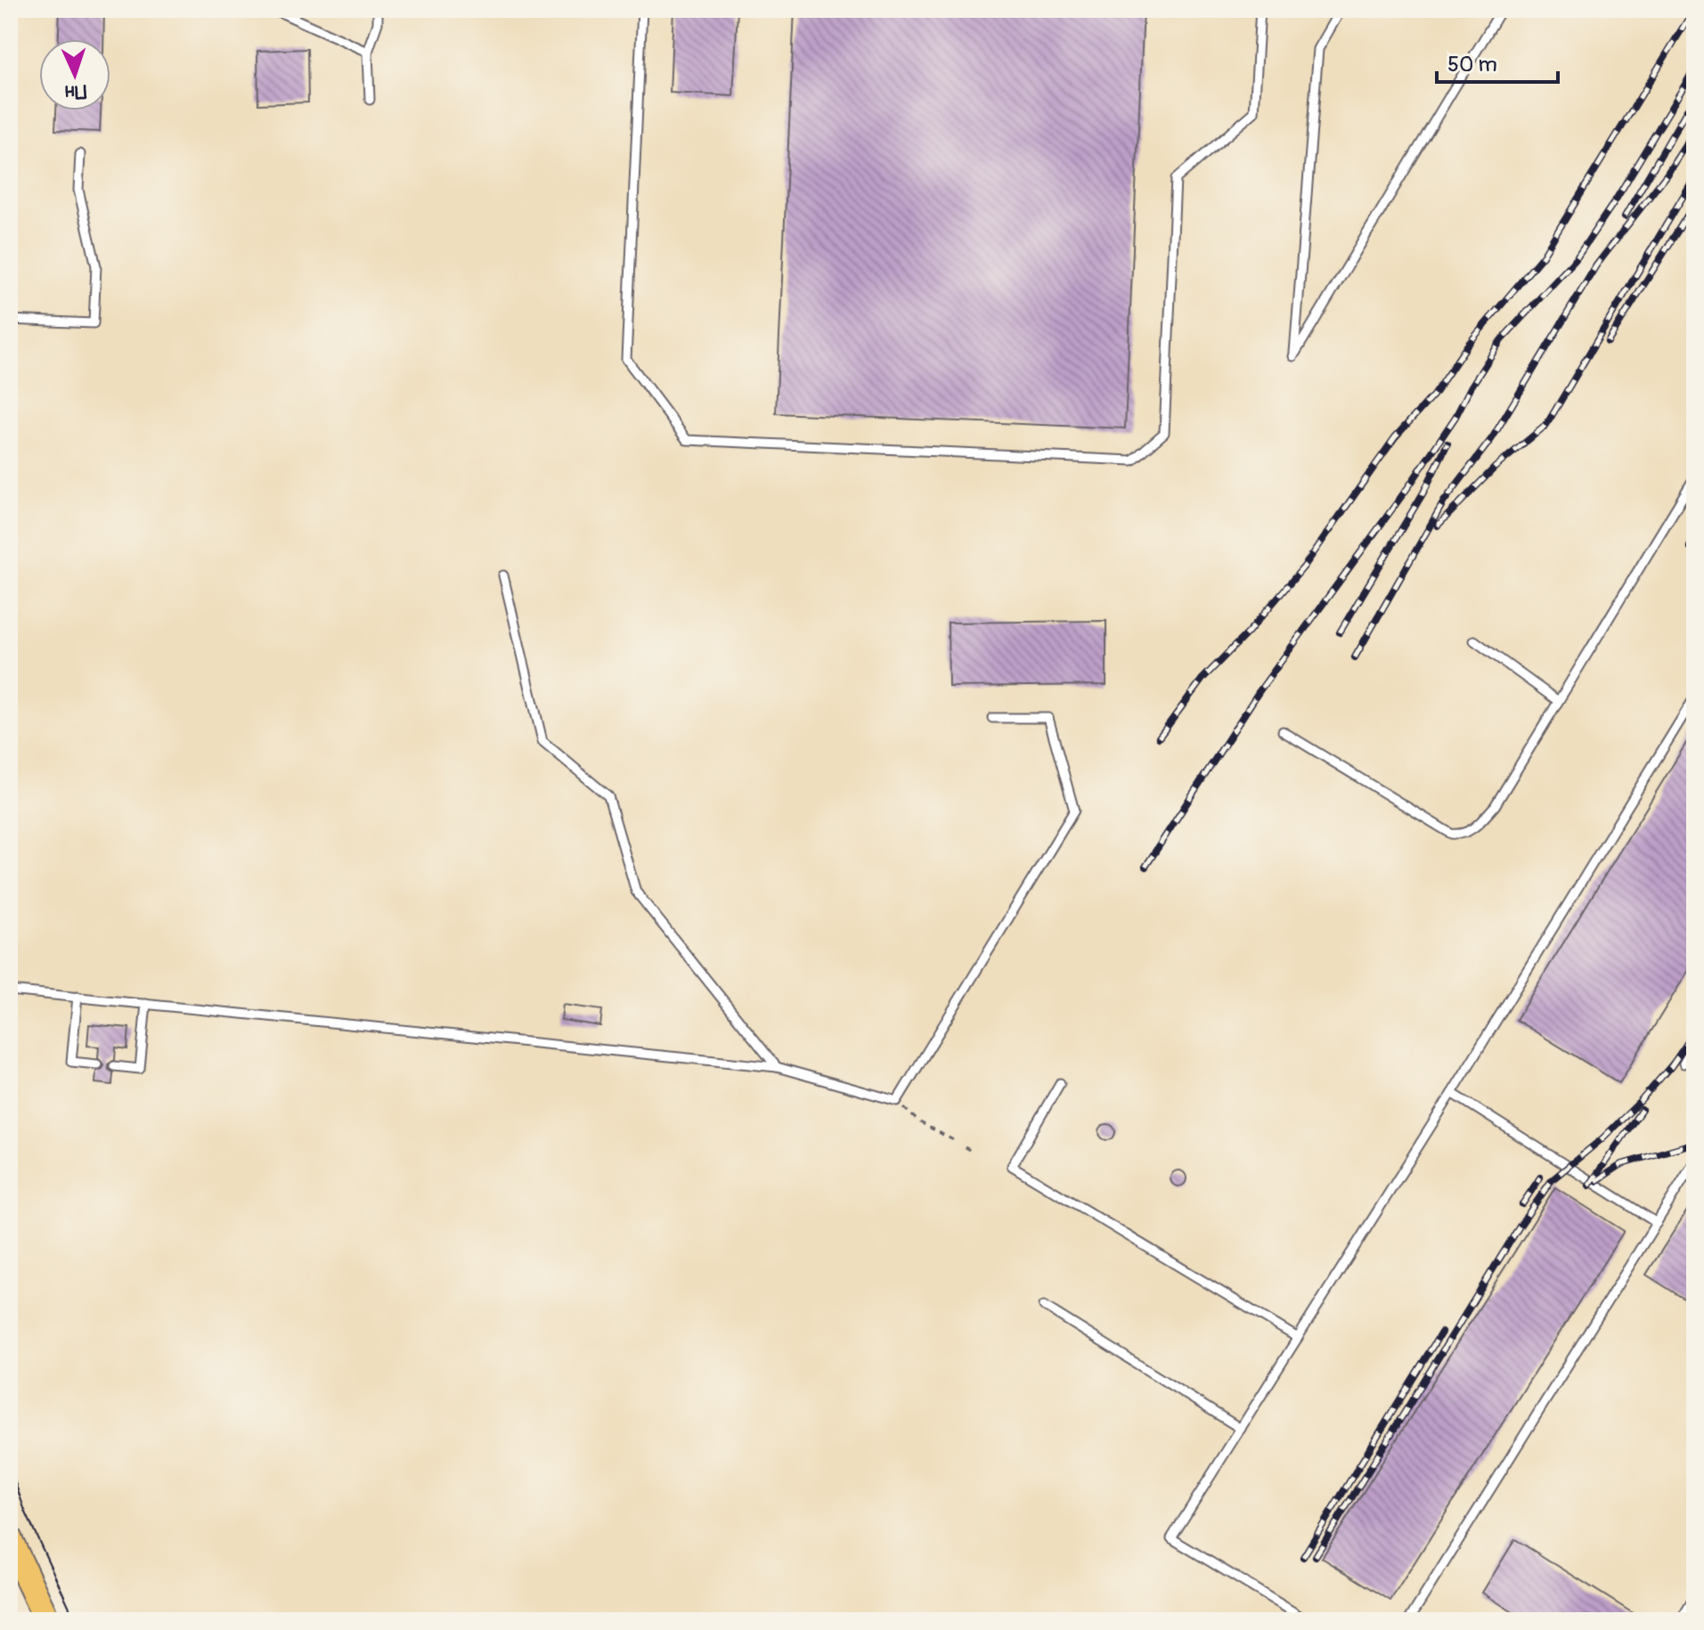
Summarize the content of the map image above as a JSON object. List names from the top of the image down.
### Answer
{
  "scale_bar": "50 m",
  "north": "bottom"
}
